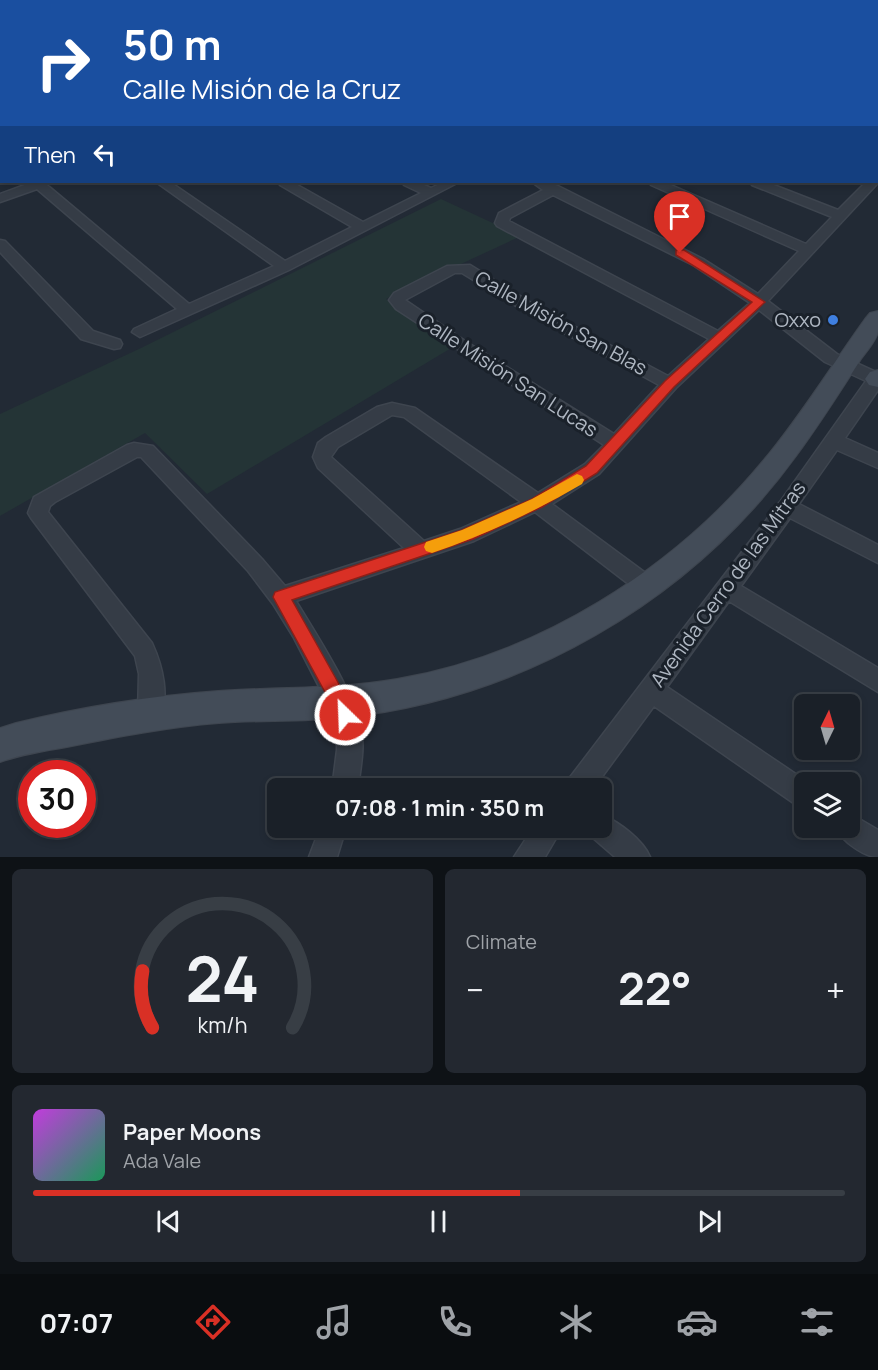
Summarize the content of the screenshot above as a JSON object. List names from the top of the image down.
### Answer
{
  "streets": {
    "street": ["Calle Misión San Blas", "Calle Misión San Lucas", "Avenida Cerro de las Mitras"]
  },
  "crossings": [
    ["Calle Misión San Blas", "Calle Misión San Lucas"]
  ],
  "places": ["Oxxo"],
  "north": "top",
  "page": {
    "turn": ["50 m", "Calle Misión de la Cruz"],
    "then": "Then",
    "limit": "30",
    "trip": "07:08 · 1 min · 350 m",
    "tile": "Climate",
    "heat": ["−", "22°", "+"],
    "song": ["Paper Moons", "Ada Vale"],
    "tabs": "07:07",
    "gauge": ["24", "km/h"]
  }
}
